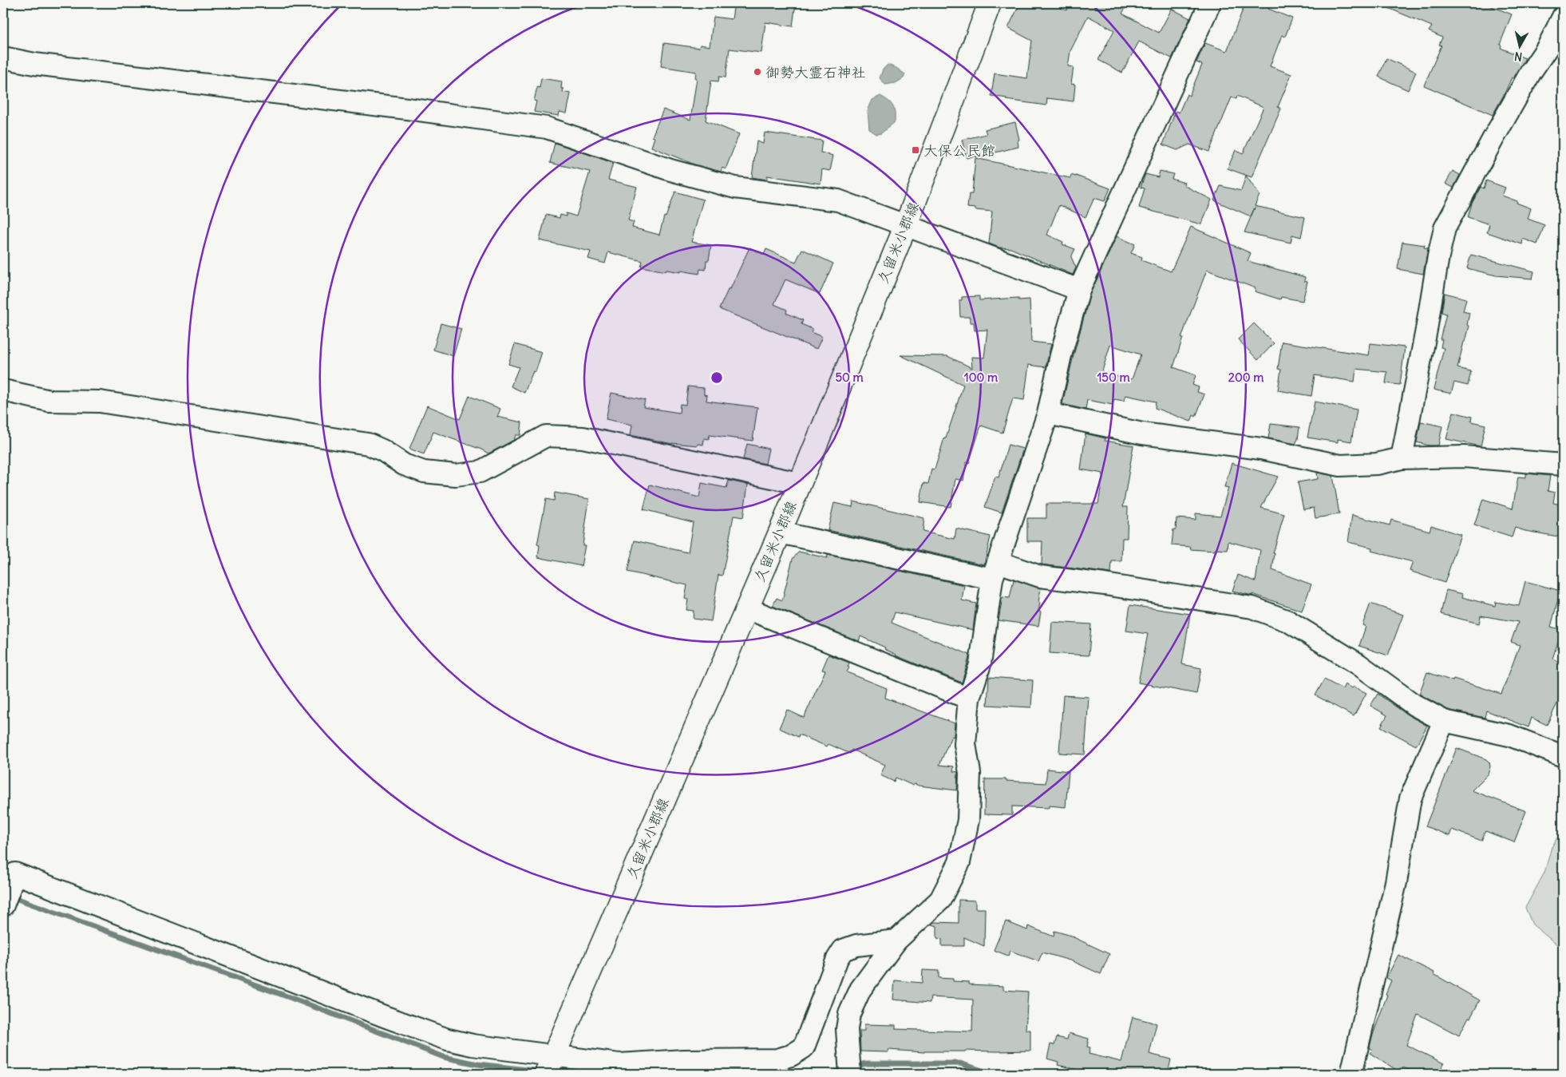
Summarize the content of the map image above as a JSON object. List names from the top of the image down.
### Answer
{
  "streets": {
    "main road": ["久留米小郡線"]
  },
  "places": {
    "other": ["御勢大霊石神社"],
    "transit": ["大保公民館"]
  },
  "north": "bottom",
  "rings": [
    "50 m",
    "100 m",
    "150 m",
    "200 m"
  ]
}
